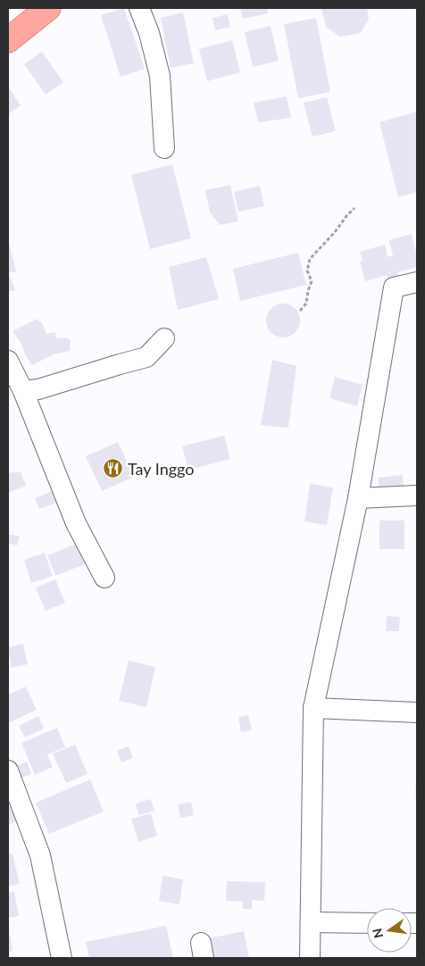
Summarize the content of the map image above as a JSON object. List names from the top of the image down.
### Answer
{
  "places": {
    "restaurant": ["Tay Inggo"]
  },
  "north": "left"
}
